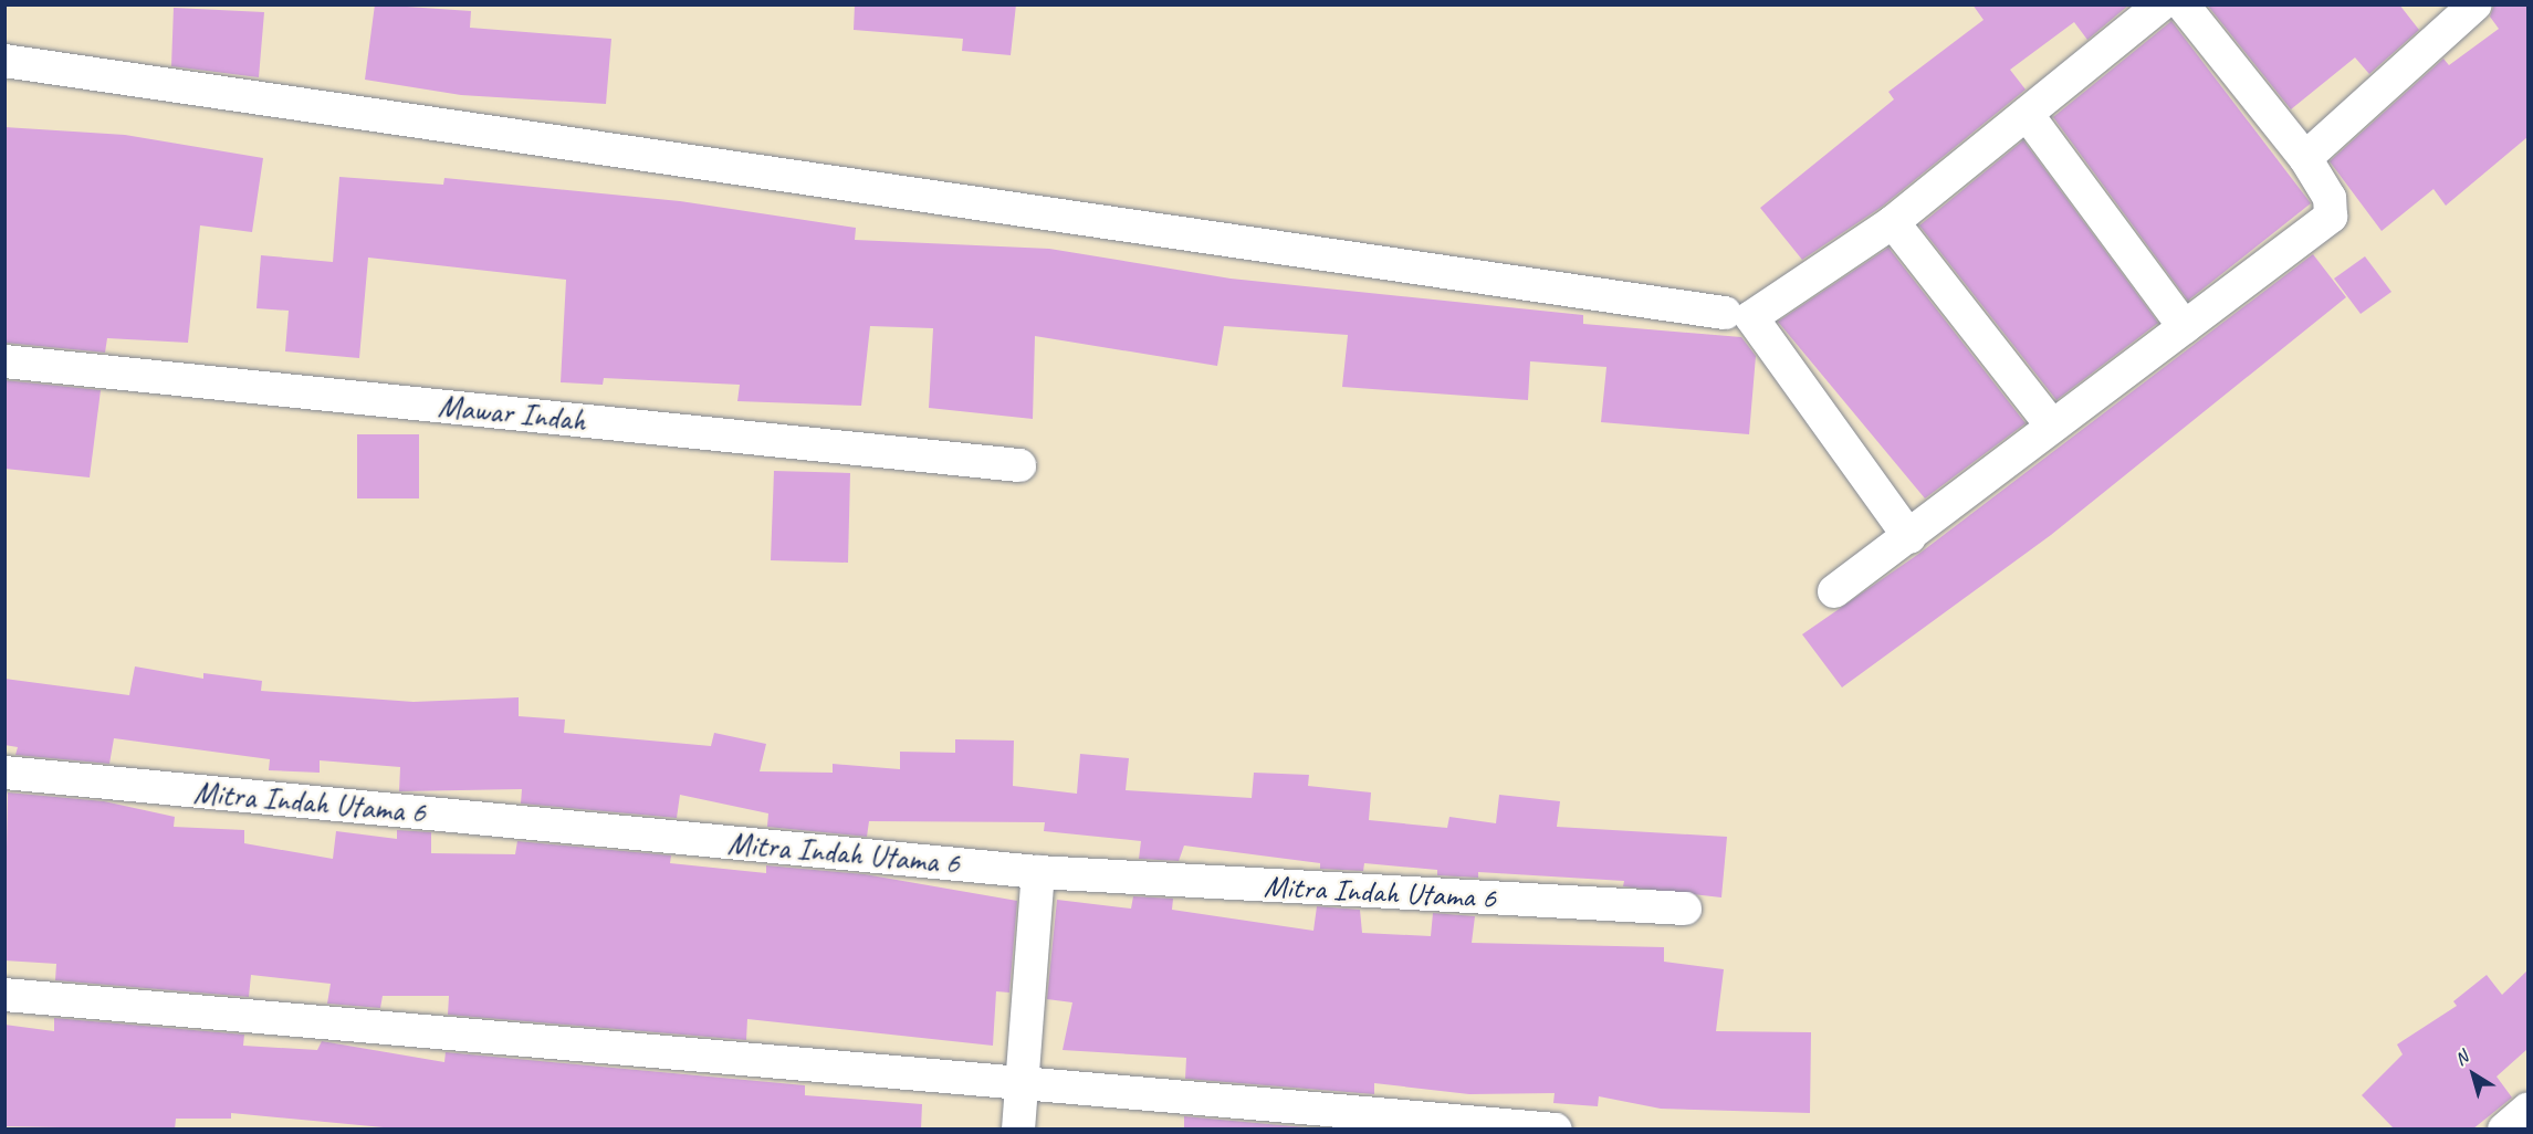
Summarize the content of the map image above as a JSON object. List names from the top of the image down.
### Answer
{
  "streets": {
    "street": ["Mawar Indah", "Mitra Indah Utama 6"]
  },
  "north": "top left"
}
